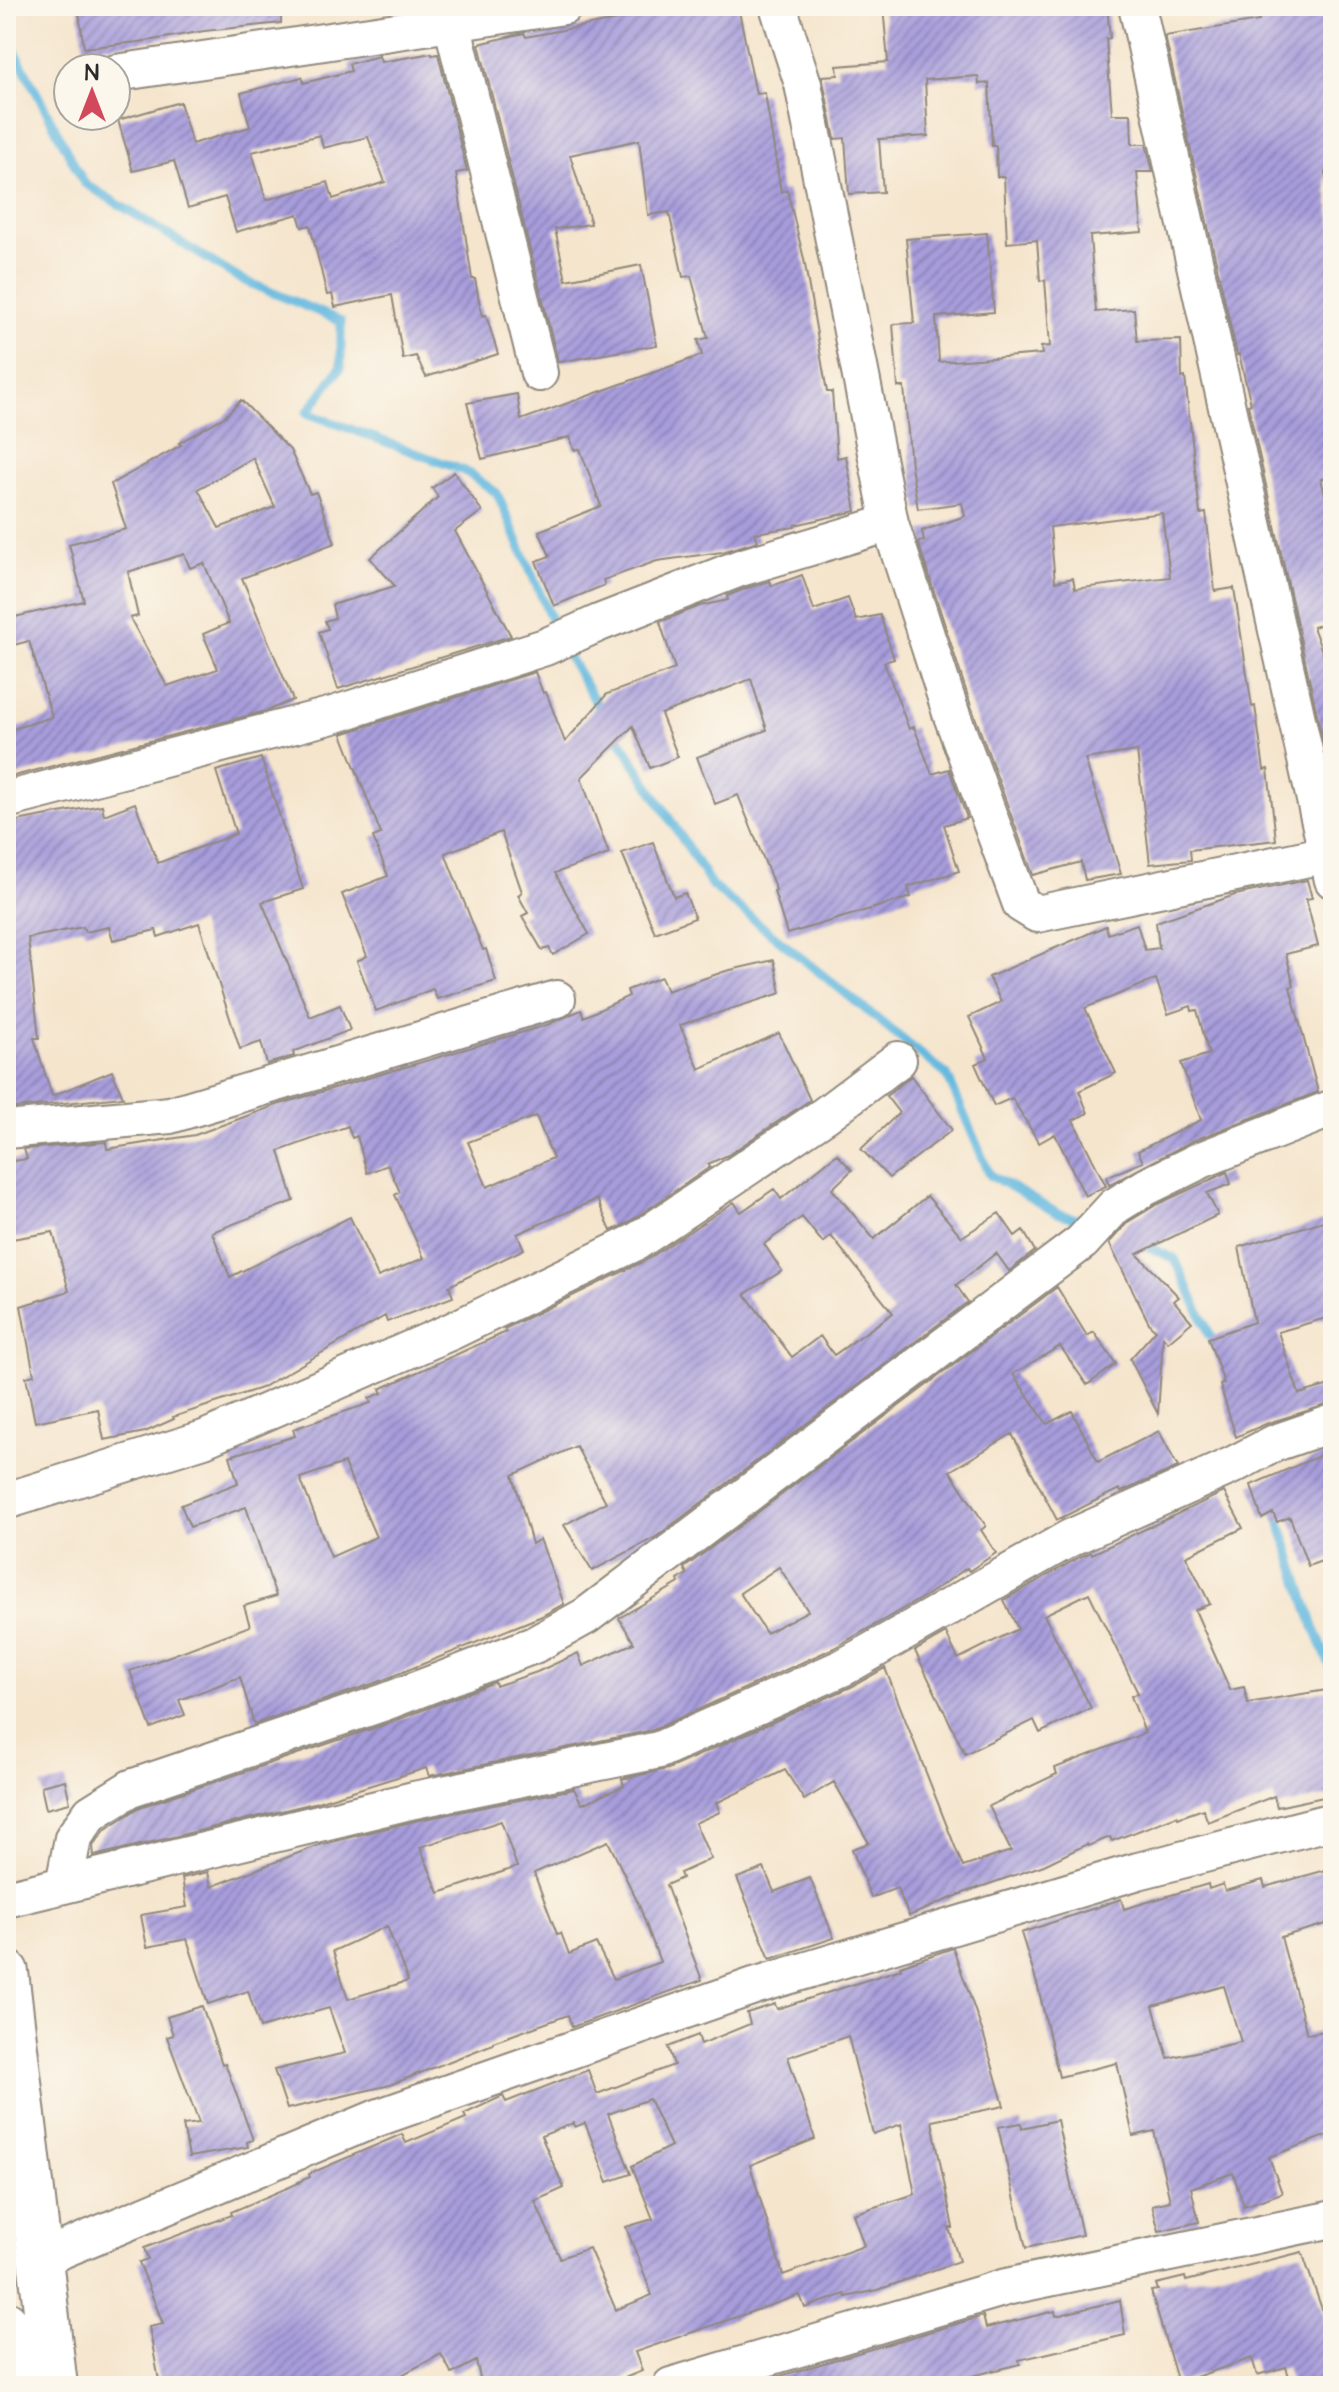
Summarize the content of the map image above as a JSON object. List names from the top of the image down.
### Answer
{
  "north": "top"
}
